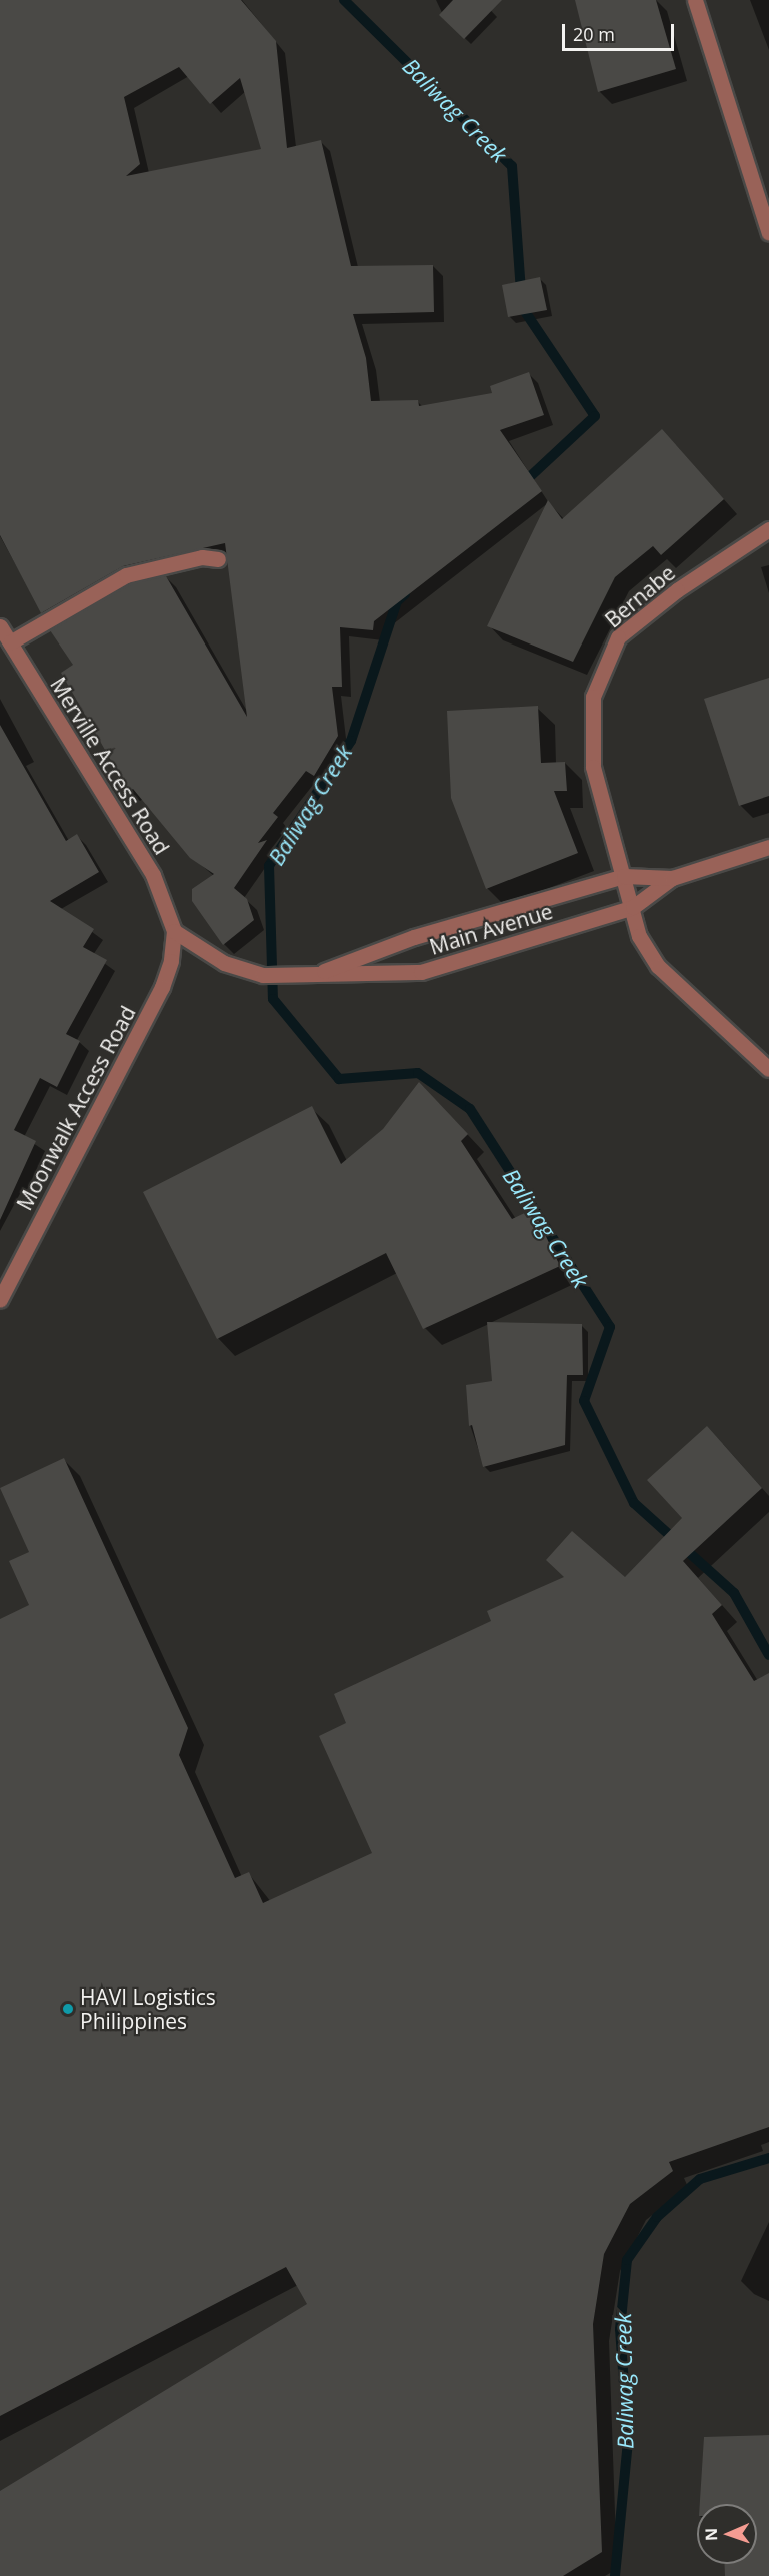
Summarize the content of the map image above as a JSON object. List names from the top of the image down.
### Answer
{
  "streets": {
    "street": [
      "Bernabe",
      "Merville Access Road",
      "Main Avenue",
      "Moonwalk Access Road"
    ]
  },
  "crossings": [
    ["Bernabe", "Main Avenue"],
    ["Merville Access Road", "Main Avenue"],
    ["Merville Access Road", "Moonwalk Access Road"],
    ["Main Avenue", "Moonwalk Access Road"]
  ],
  "water": ["Baliwag Creek"],
  "places": ["HAVI Logistics Philippines"],
  "scale_bar": "20 m",
  "north": "left"
}
